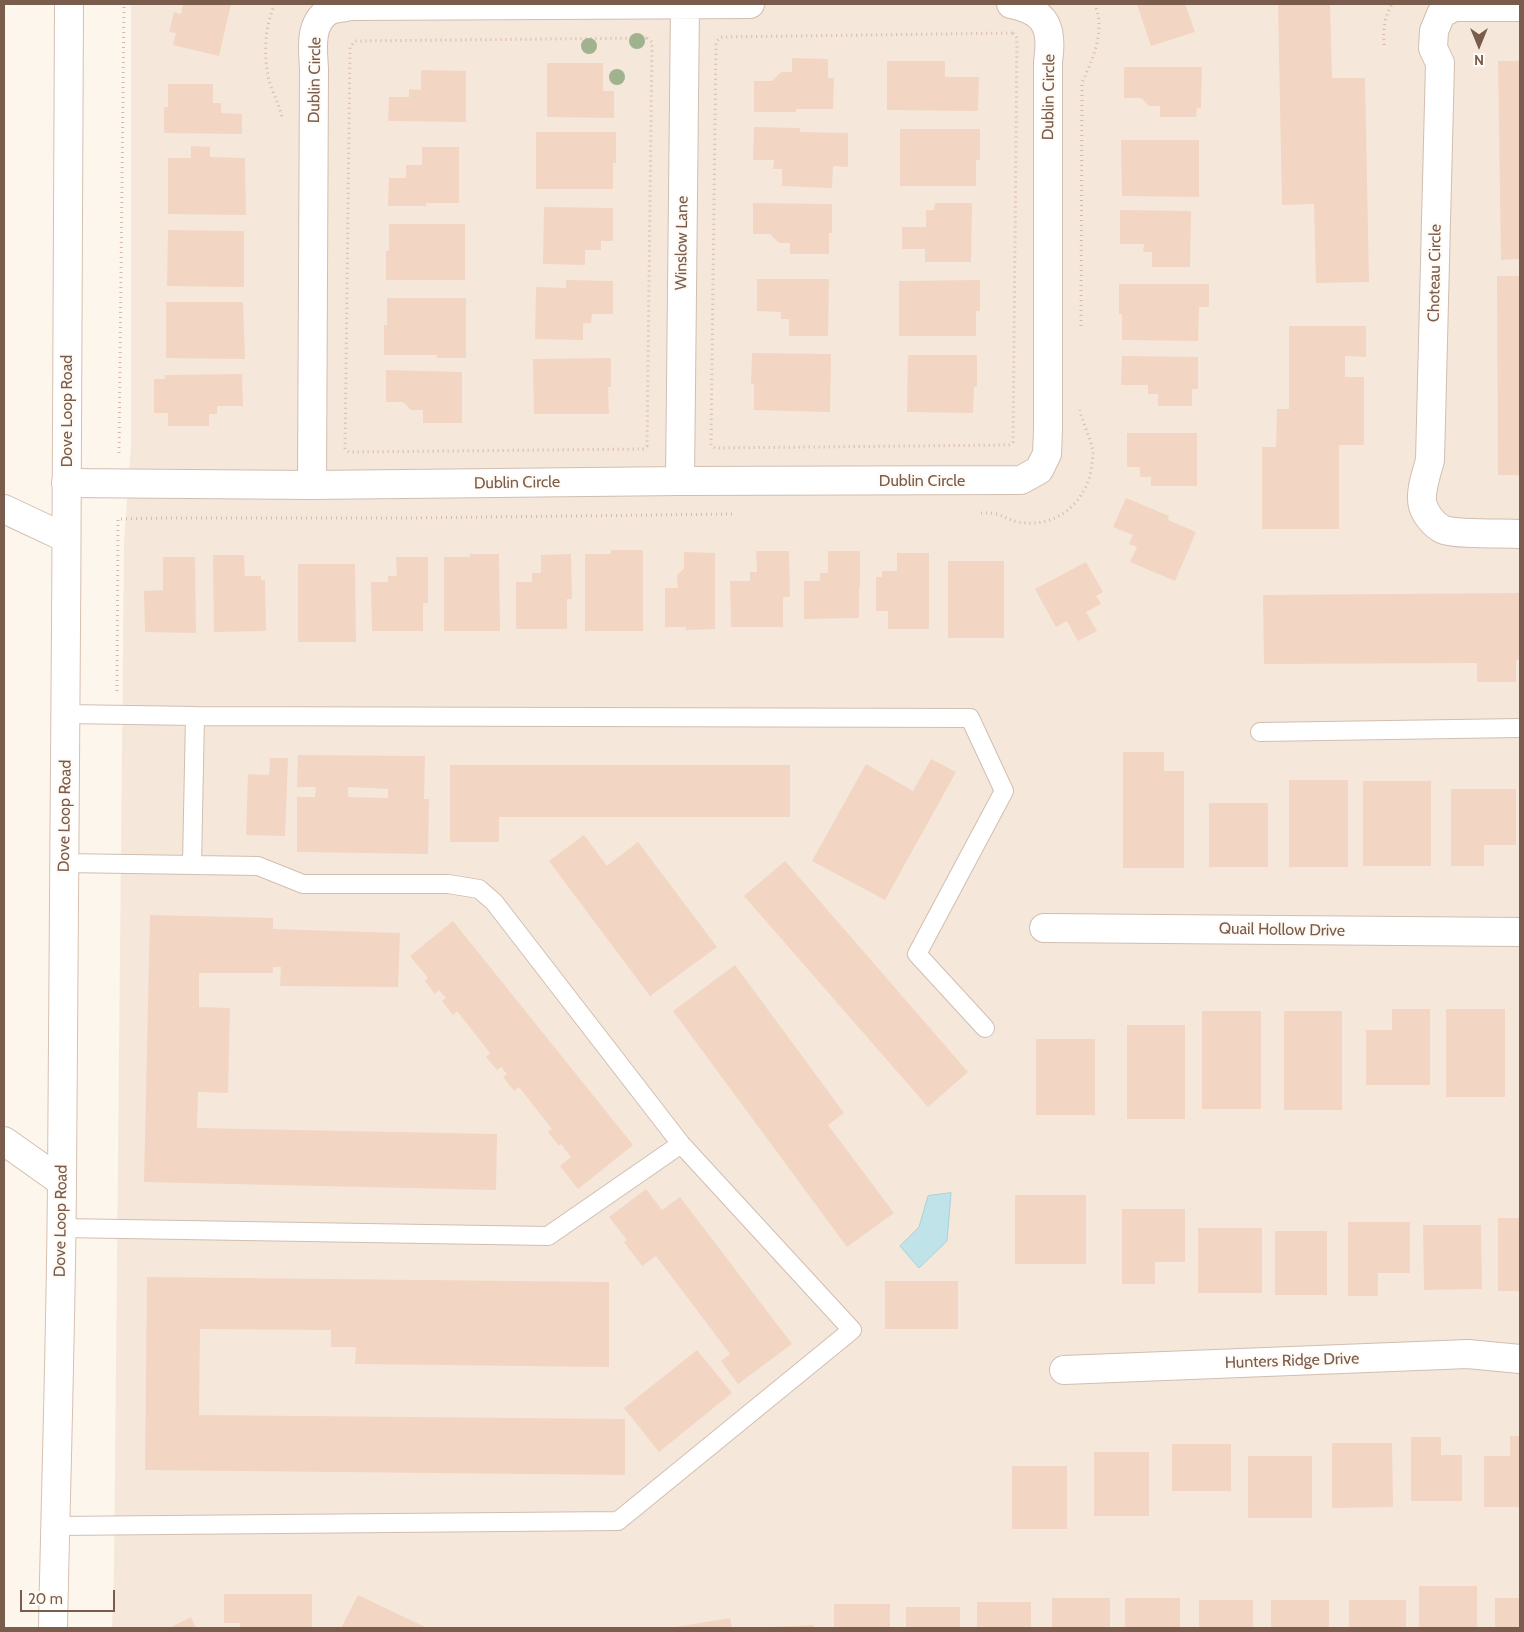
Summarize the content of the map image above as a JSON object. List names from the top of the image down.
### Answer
{
  "streets": {
    "street": [
      "Dublin Circle",
      "Winslow Lane",
      "Choteau Circle",
      "Dove Loop Road",
      "Quail Hollow Drive",
      "Hunters Ridge Drive"
    ]
  },
  "crossings": [
    ["Dublin Circle", "Winslow Lane"],
    ["Dublin Circle", "Dove Loop Road"]
  ],
  "scale_bar": "20 m",
  "north": "bottom"
}
